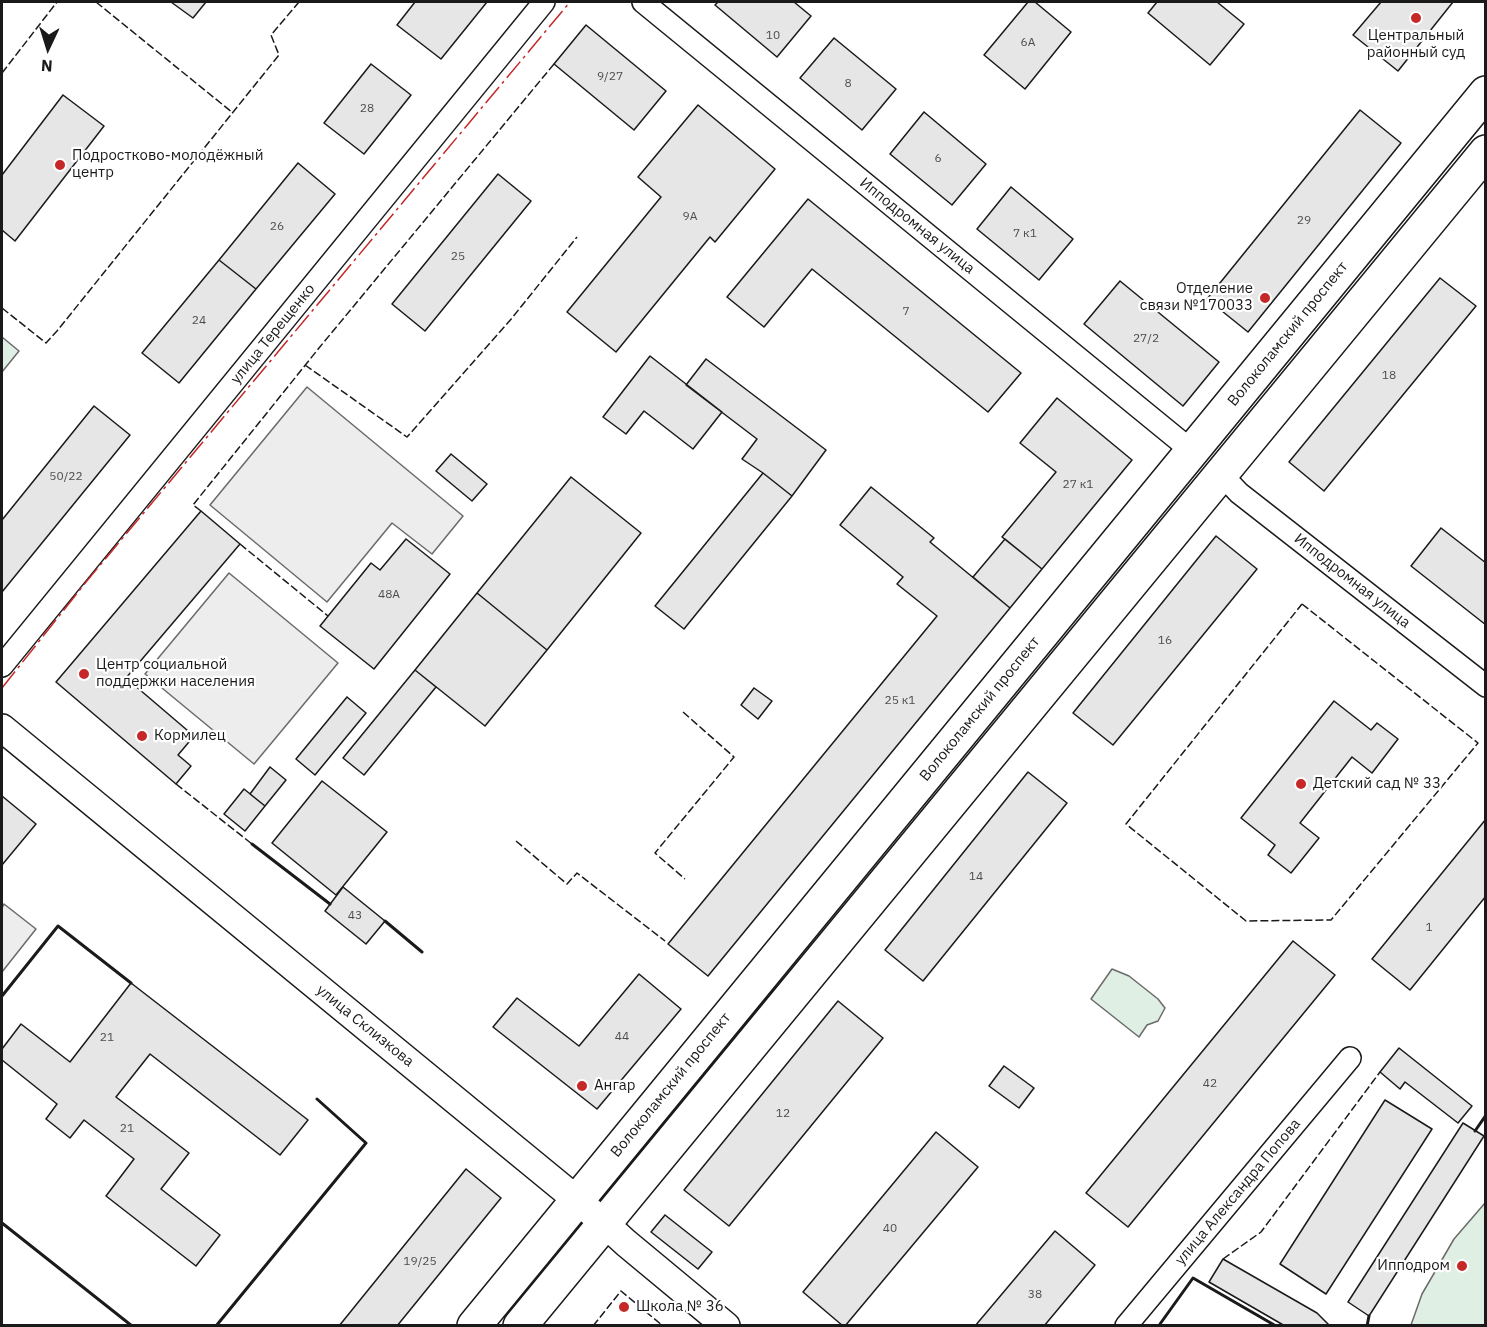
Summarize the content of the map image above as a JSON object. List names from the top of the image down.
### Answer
{
  "streets": {
    "main road": ["Волоколамский проспект"],
    "street": [
      "Ипподромная улица",
      "улица Терещенко",
      "улица Склизкова",
      "улица Александра Попова"
    ]
  },
  "crossings": [
    ["Ипподромная улица", "Волоколамский проспект"],
    ["Волоколамский проспект", "улица Склизкова"]
  ],
  "places": [
    "Центральный районный суд",
    "Подростково-молодёжный центр",
    "Отделение связи №170033",
    "Центр социальной поддержки населения",
    "Кормилец",
    "Детский сад № 33",
    "Ангар",
    "Ипподром",
    "Школа № 36"
  ],
  "house_numbers": [
    "10",
    "6А",
    "9/27",
    "8",
    "28",
    "6",
    "9А",
    "29",
    "26",
    "7 к1",
    "25",
    "7",
    "24",
    "27/2",
    "18",
    "50/22",
    "27 к1",
    "48А",
    "16",
    "25 к1",
    "14",
    "43",
    "1",
    "44",
    "21",
    "42",
    "12",
    "21",
    "40",
    "19/25",
    "38"
  ],
  "north": "bottom"
}
